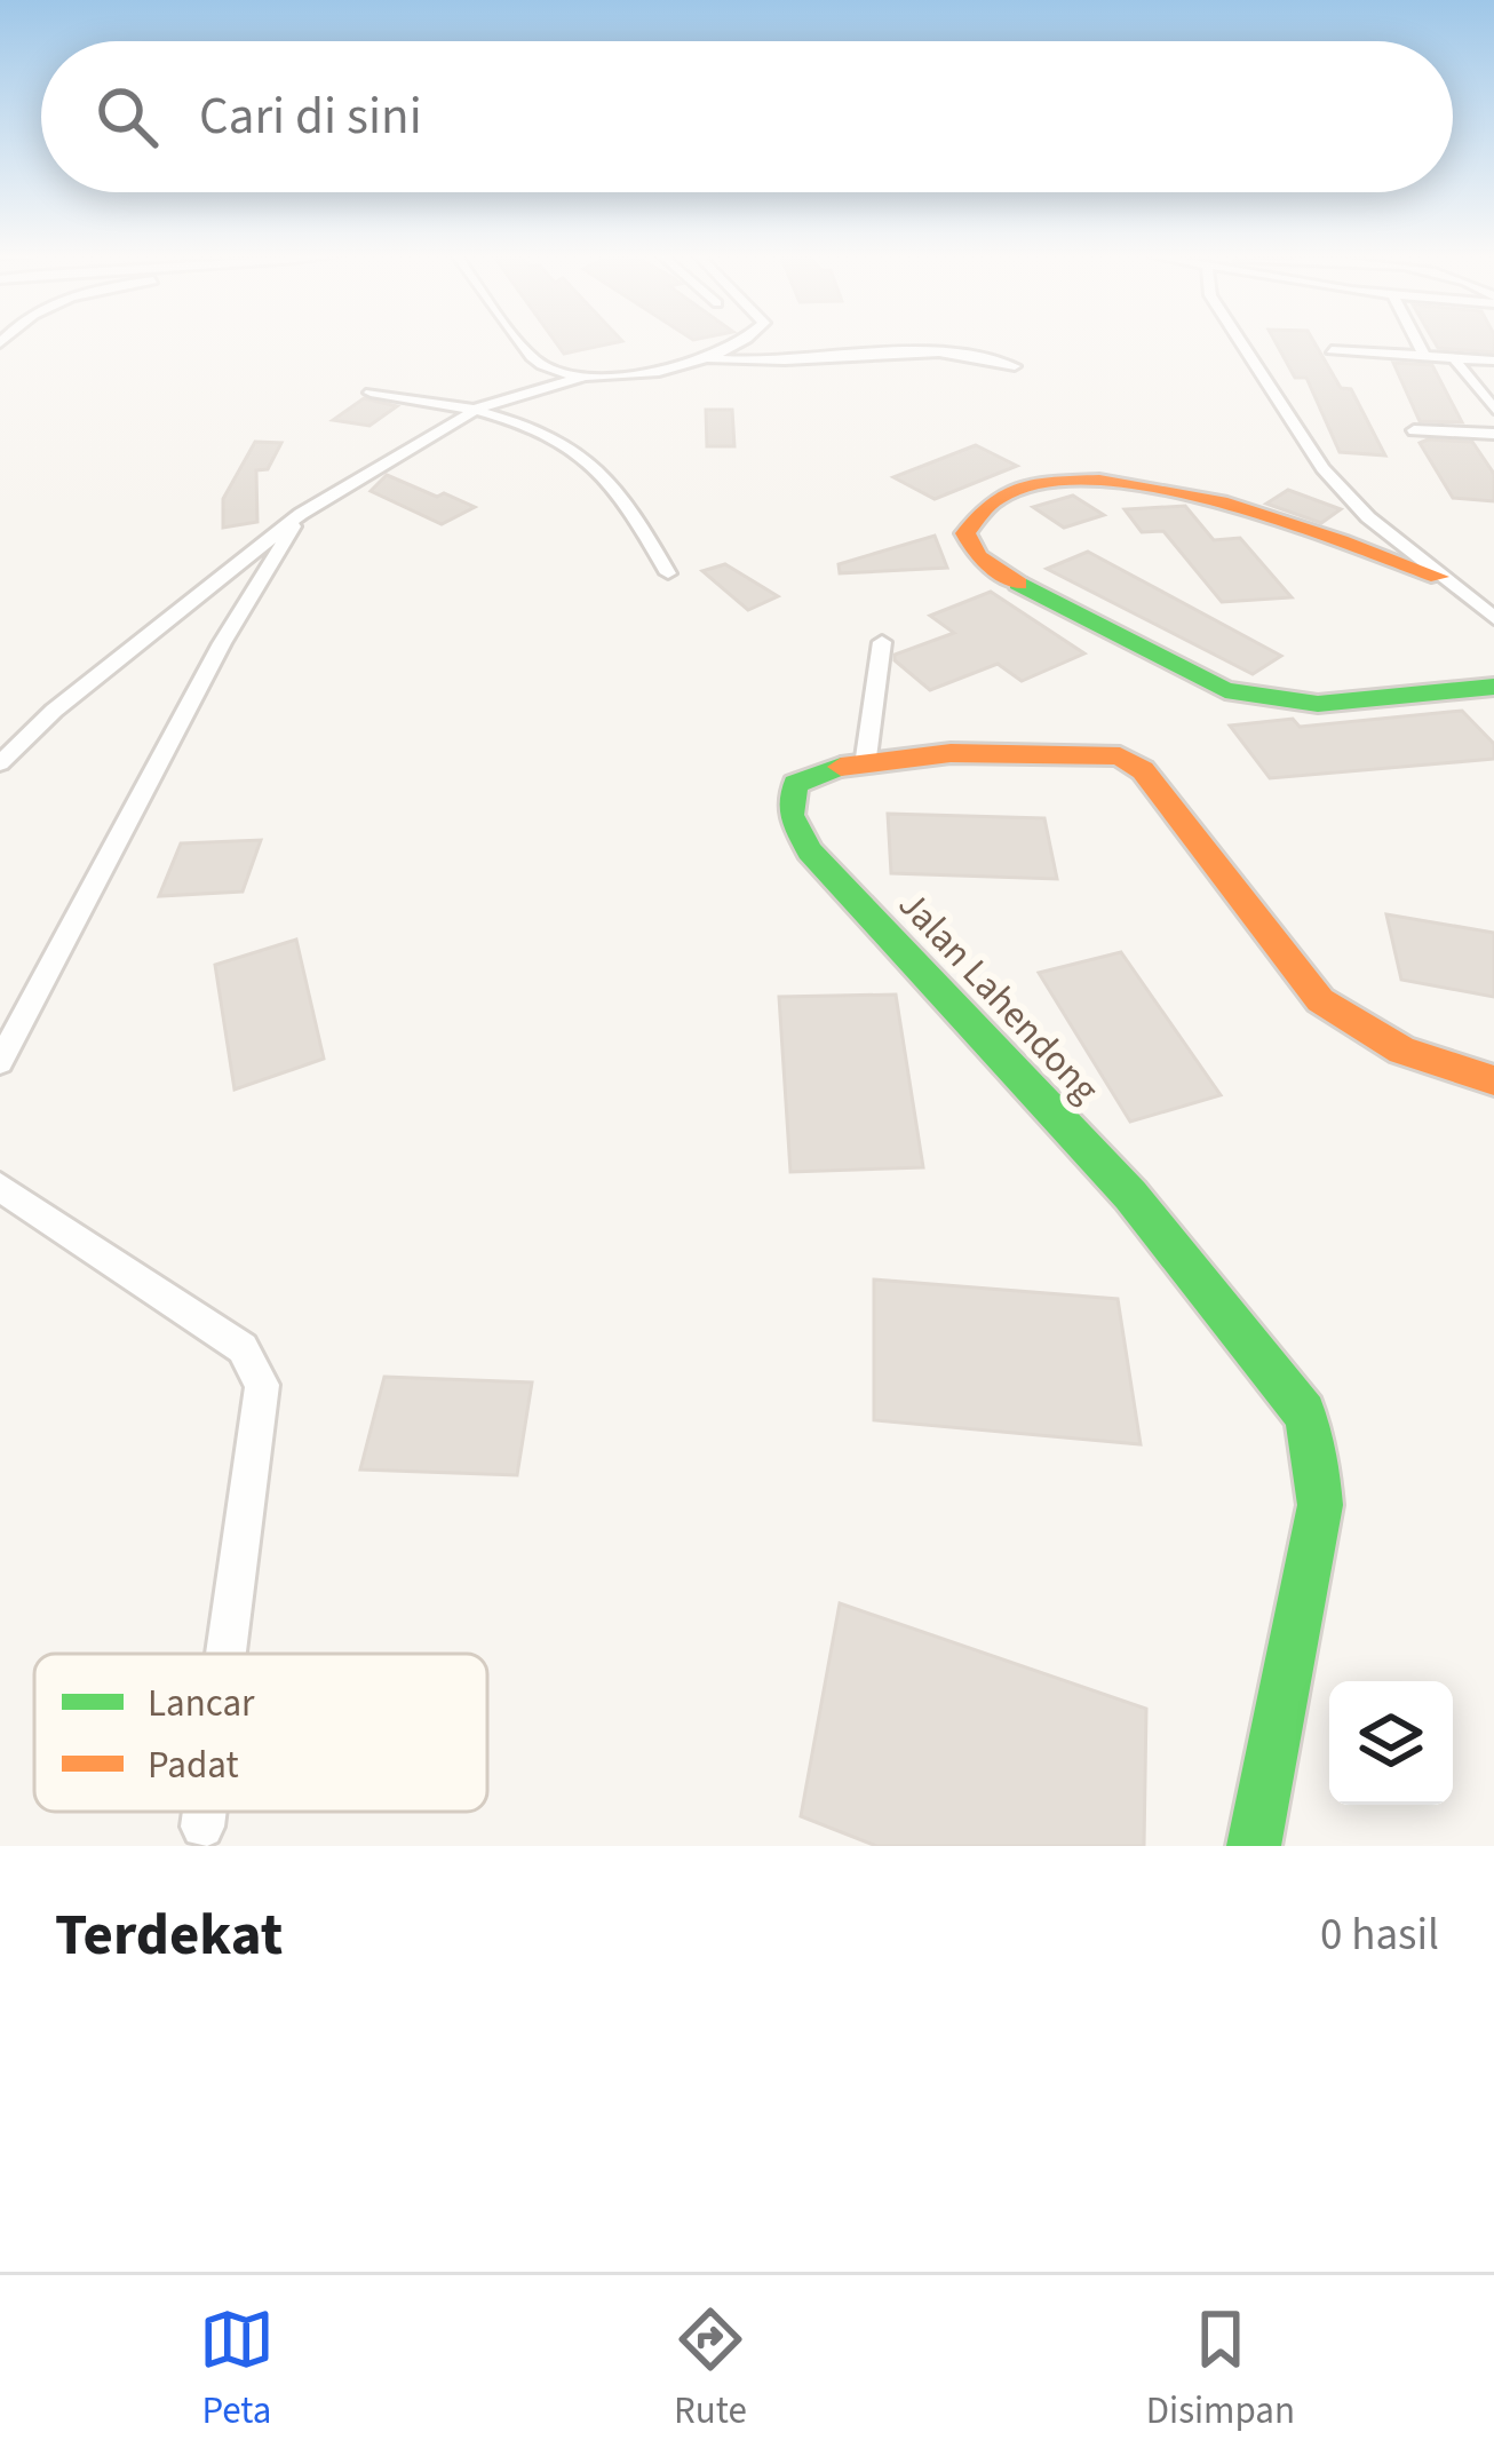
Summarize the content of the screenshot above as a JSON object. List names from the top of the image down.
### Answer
{
  "streets": {
    "street": ["Jalan Lahendong"]
  },
  "legend": ["Lancar", "Padat"],
  "page": {
    "search": "Cari di sini",
    "heading": ["Terdekat", "0 hasil"],
    "nav": ["Peta", "Rute", "Disimpan"]
  }
}
